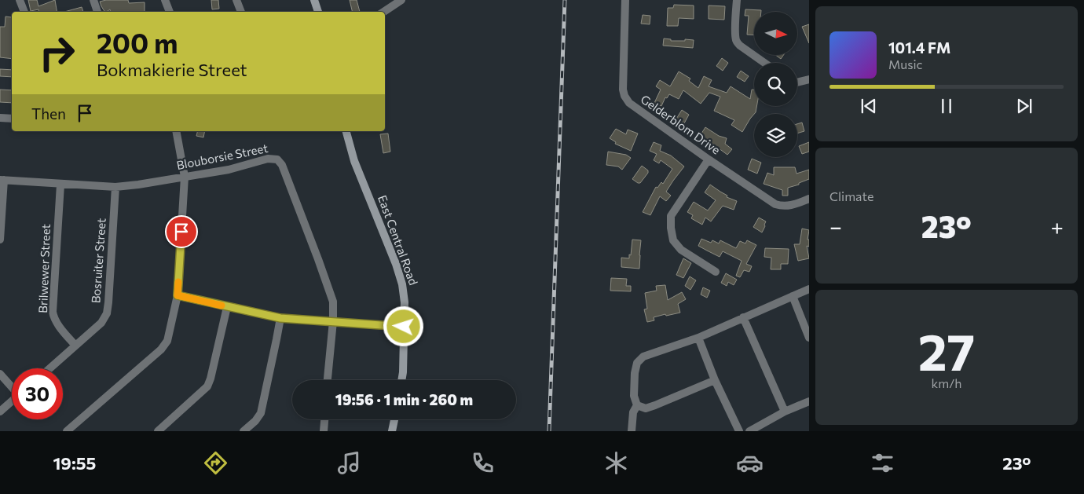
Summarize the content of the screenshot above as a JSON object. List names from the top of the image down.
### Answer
{
  "streets": {
    "street": [
      "Gelderblom Drive",
      "Blouborsie Street",
      "East Central Road",
      "Bosruiter Street",
      "Brilwewer Street"
    ]
  },
  "crossings": [
    ["Blouborsie Street", "Bosruiter Street"],
    ["Blouborsie Street", "Brilwewer Street"],
    ["Bosruiter Street", "Brilwewer Street"]
  ],
  "north": "right",
  "page": {
    "turn": ["200 m", "Bokmakierie Street"],
    "song": ["101.4 FM", "Music"],
    "then": "Then",
    "tile": [
      "Climate",
      ["27", "km/h"]
    ],
    "heat": ["−", "23°", "+"],
    "limit": "30",
    "trip": "19:56 · 1 min · 260 m",
    "tabs": ["19:55", "23°"]
  }
}
